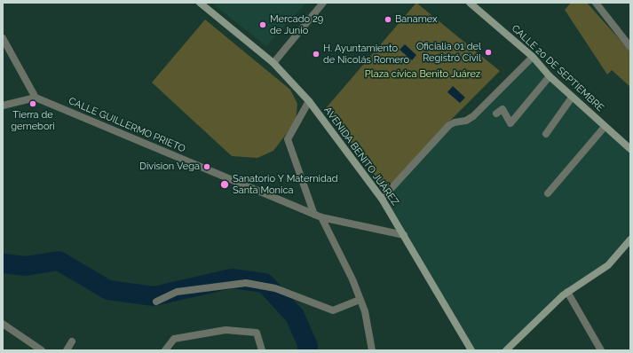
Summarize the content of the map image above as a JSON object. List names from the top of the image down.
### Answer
{
  "streets": {
    "main road": ["CALLE 20 DE SEPTIEMBRE", "AVENIDA BENITO JUÁREZ"],
    "street": ["CALLE GUILLERMO PRIETO"]
  },
  "crossings": [
    ["CALLE GUILLERMO PRIETO", "AVENIDA BENITO JUÁREZ"]
  ],
  "parks": ["Plaza cívica Benito Juárez"],
  "places": [
    "Banamex",
    "Mercado 29 de Junio",
    "Oficialia 01 del Registró Civil",
    "H. Ayuntamiento de Nicolás Romero",
    "Tierra de gemebori",
    "Division Vega",
    "Sanatorio Y Maternidad Santa Monica"
  ]
}
